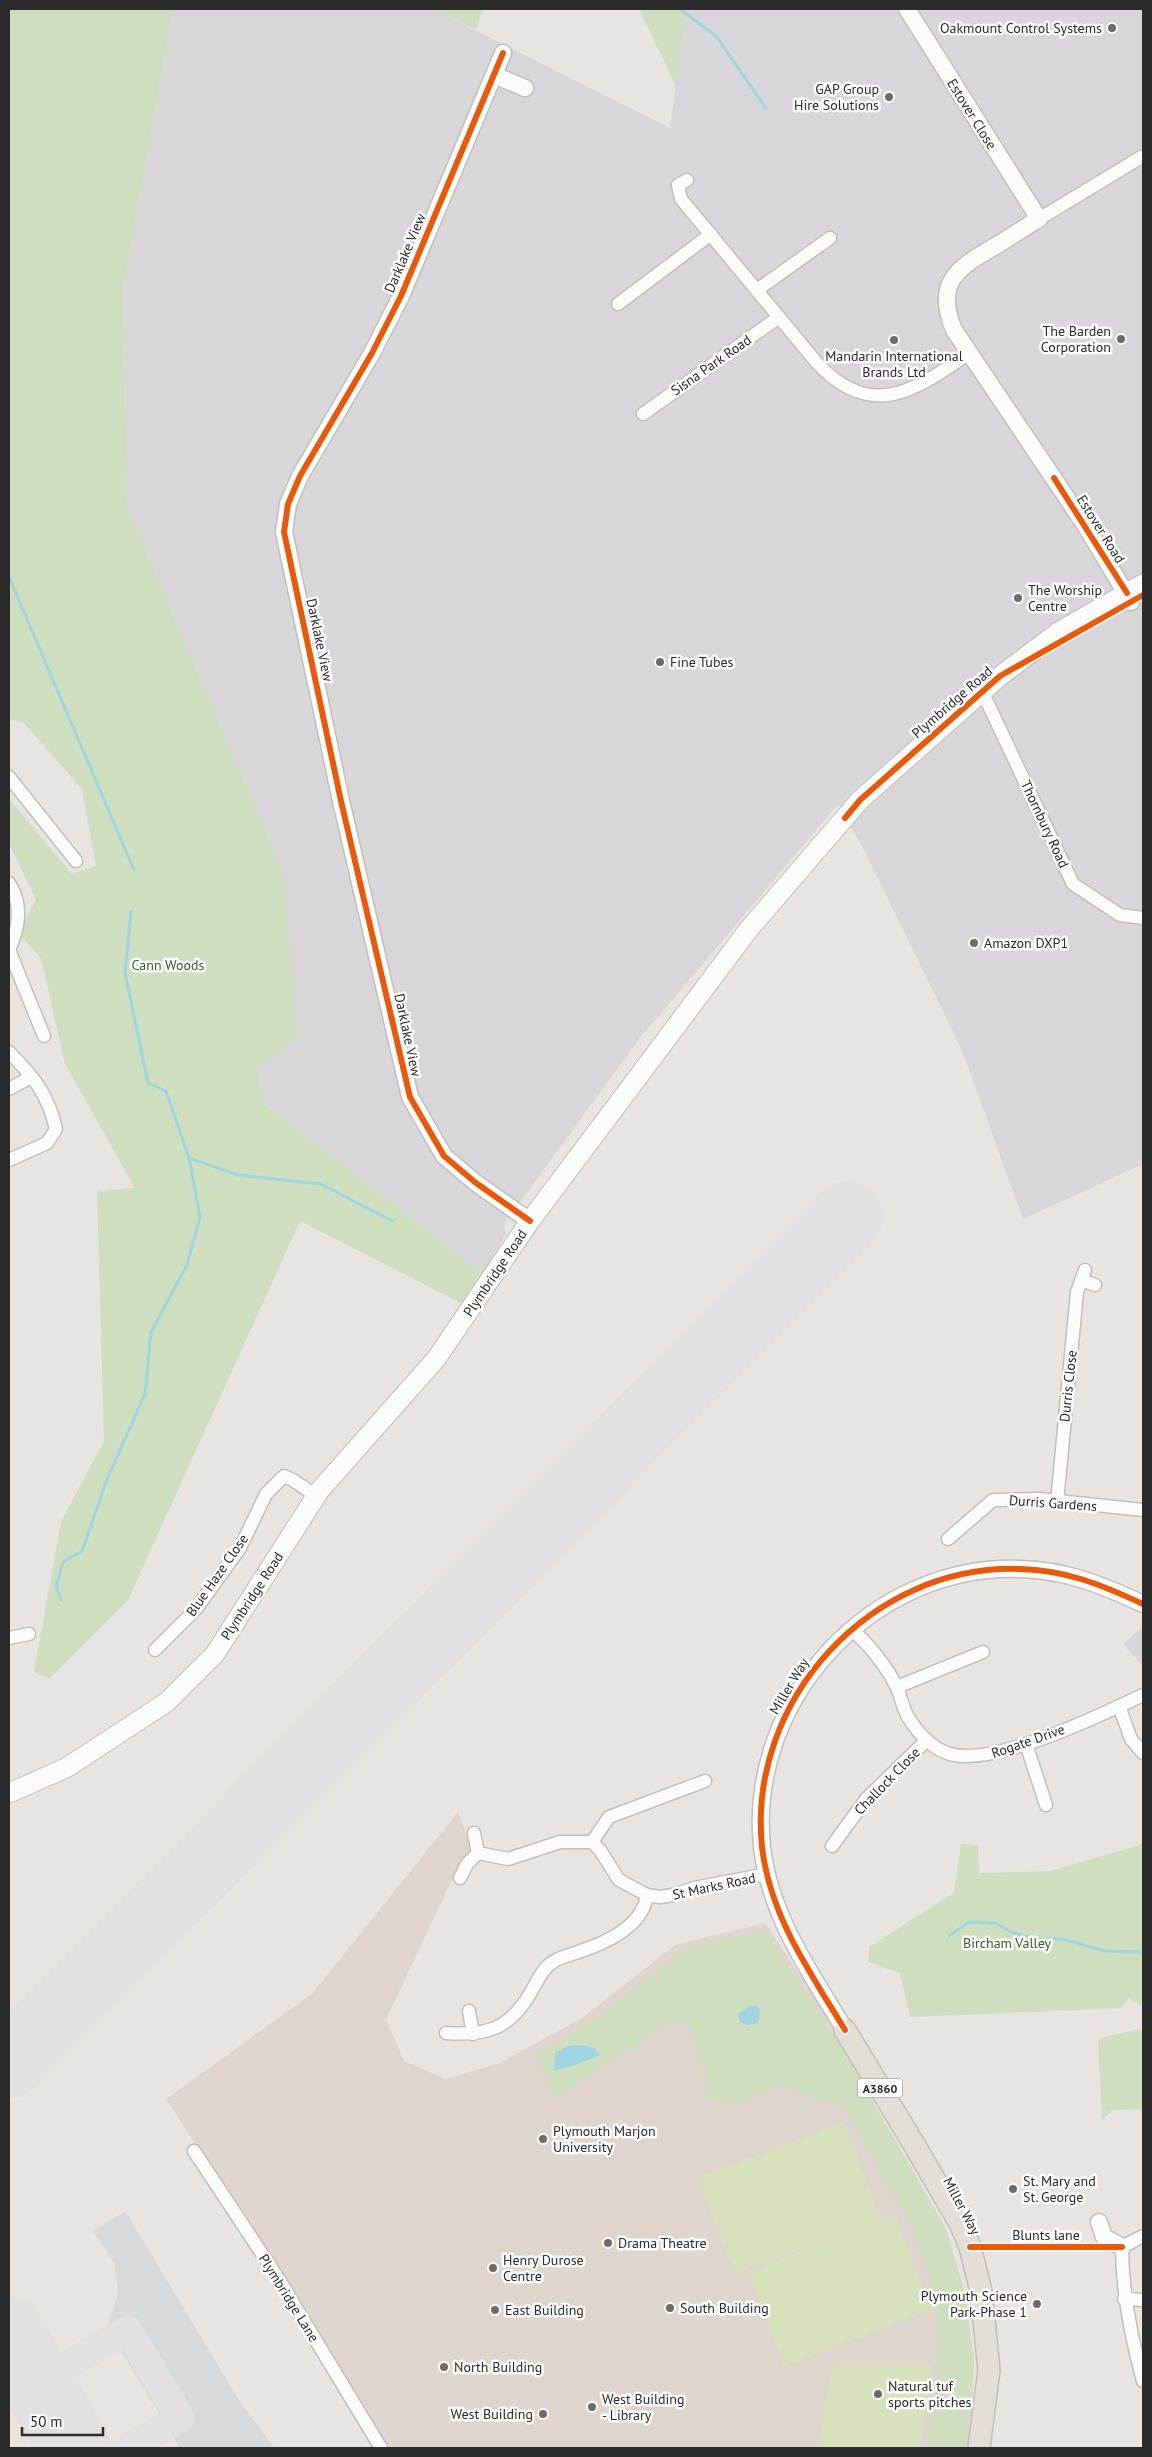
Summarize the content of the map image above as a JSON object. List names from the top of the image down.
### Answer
{
  "streets": {
    "main road": ["Plymbridge Road", "Miller Way", "A3860"],
    "street": [
      "Estover Close",
      "Darklake View",
      "Sisna Park Road",
      "Estover Road",
      "Thornbury Road",
      "Durris Close",
      "Durris Gardens",
      "Blue Haze Close",
      "Rogate Drive",
      "Challock Close",
      "St Marks Road",
      "Plymbridge Lane"
    ],
    "cycle path": ["Blunts lane"]
  },
  "crossings": [
    ["Estover Close", "Estover Road"],
    ["Darklake View", "Plymbridge Road"],
    ["Estover Road", "Plymbridge Road"],
    ["Plymbridge Road", "Thornbury Road"],
    ["Plymbridge Road", "Blue Haze Close"],
    ["Durris Close", "Durris Gardens"],
    ["Miller Way", "Rogate Drive"],
    ["Miller Way", "St Marks Road"],
    ["Rogate Drive", "Challock Close"]
  ],
  "parks": ["Cann Woods", "Bircham Valley"],
  "places": [
    "Oakmount Control Systems",
    "GAP Group Hire Solutions",
    "The Barden Corporation",
    "Mandarin International Brands Ltd",
    "The Worship Centre",
    "Fine Tubes",
    "Amazon DXP1",
    "Plymouth Marjon University",
    "St. Mary and St. George",
    "Drama Theatre",
    "Henry Durose Centre",
    "Plymouth Science Park-Phase 1",
    "South Building",
    "East Building",
    "North Building",
    "Natural tuf sports pitches",
    "West Building - Library",
    "West Building"
  ],
  "scale_bar": "50 m"
}
